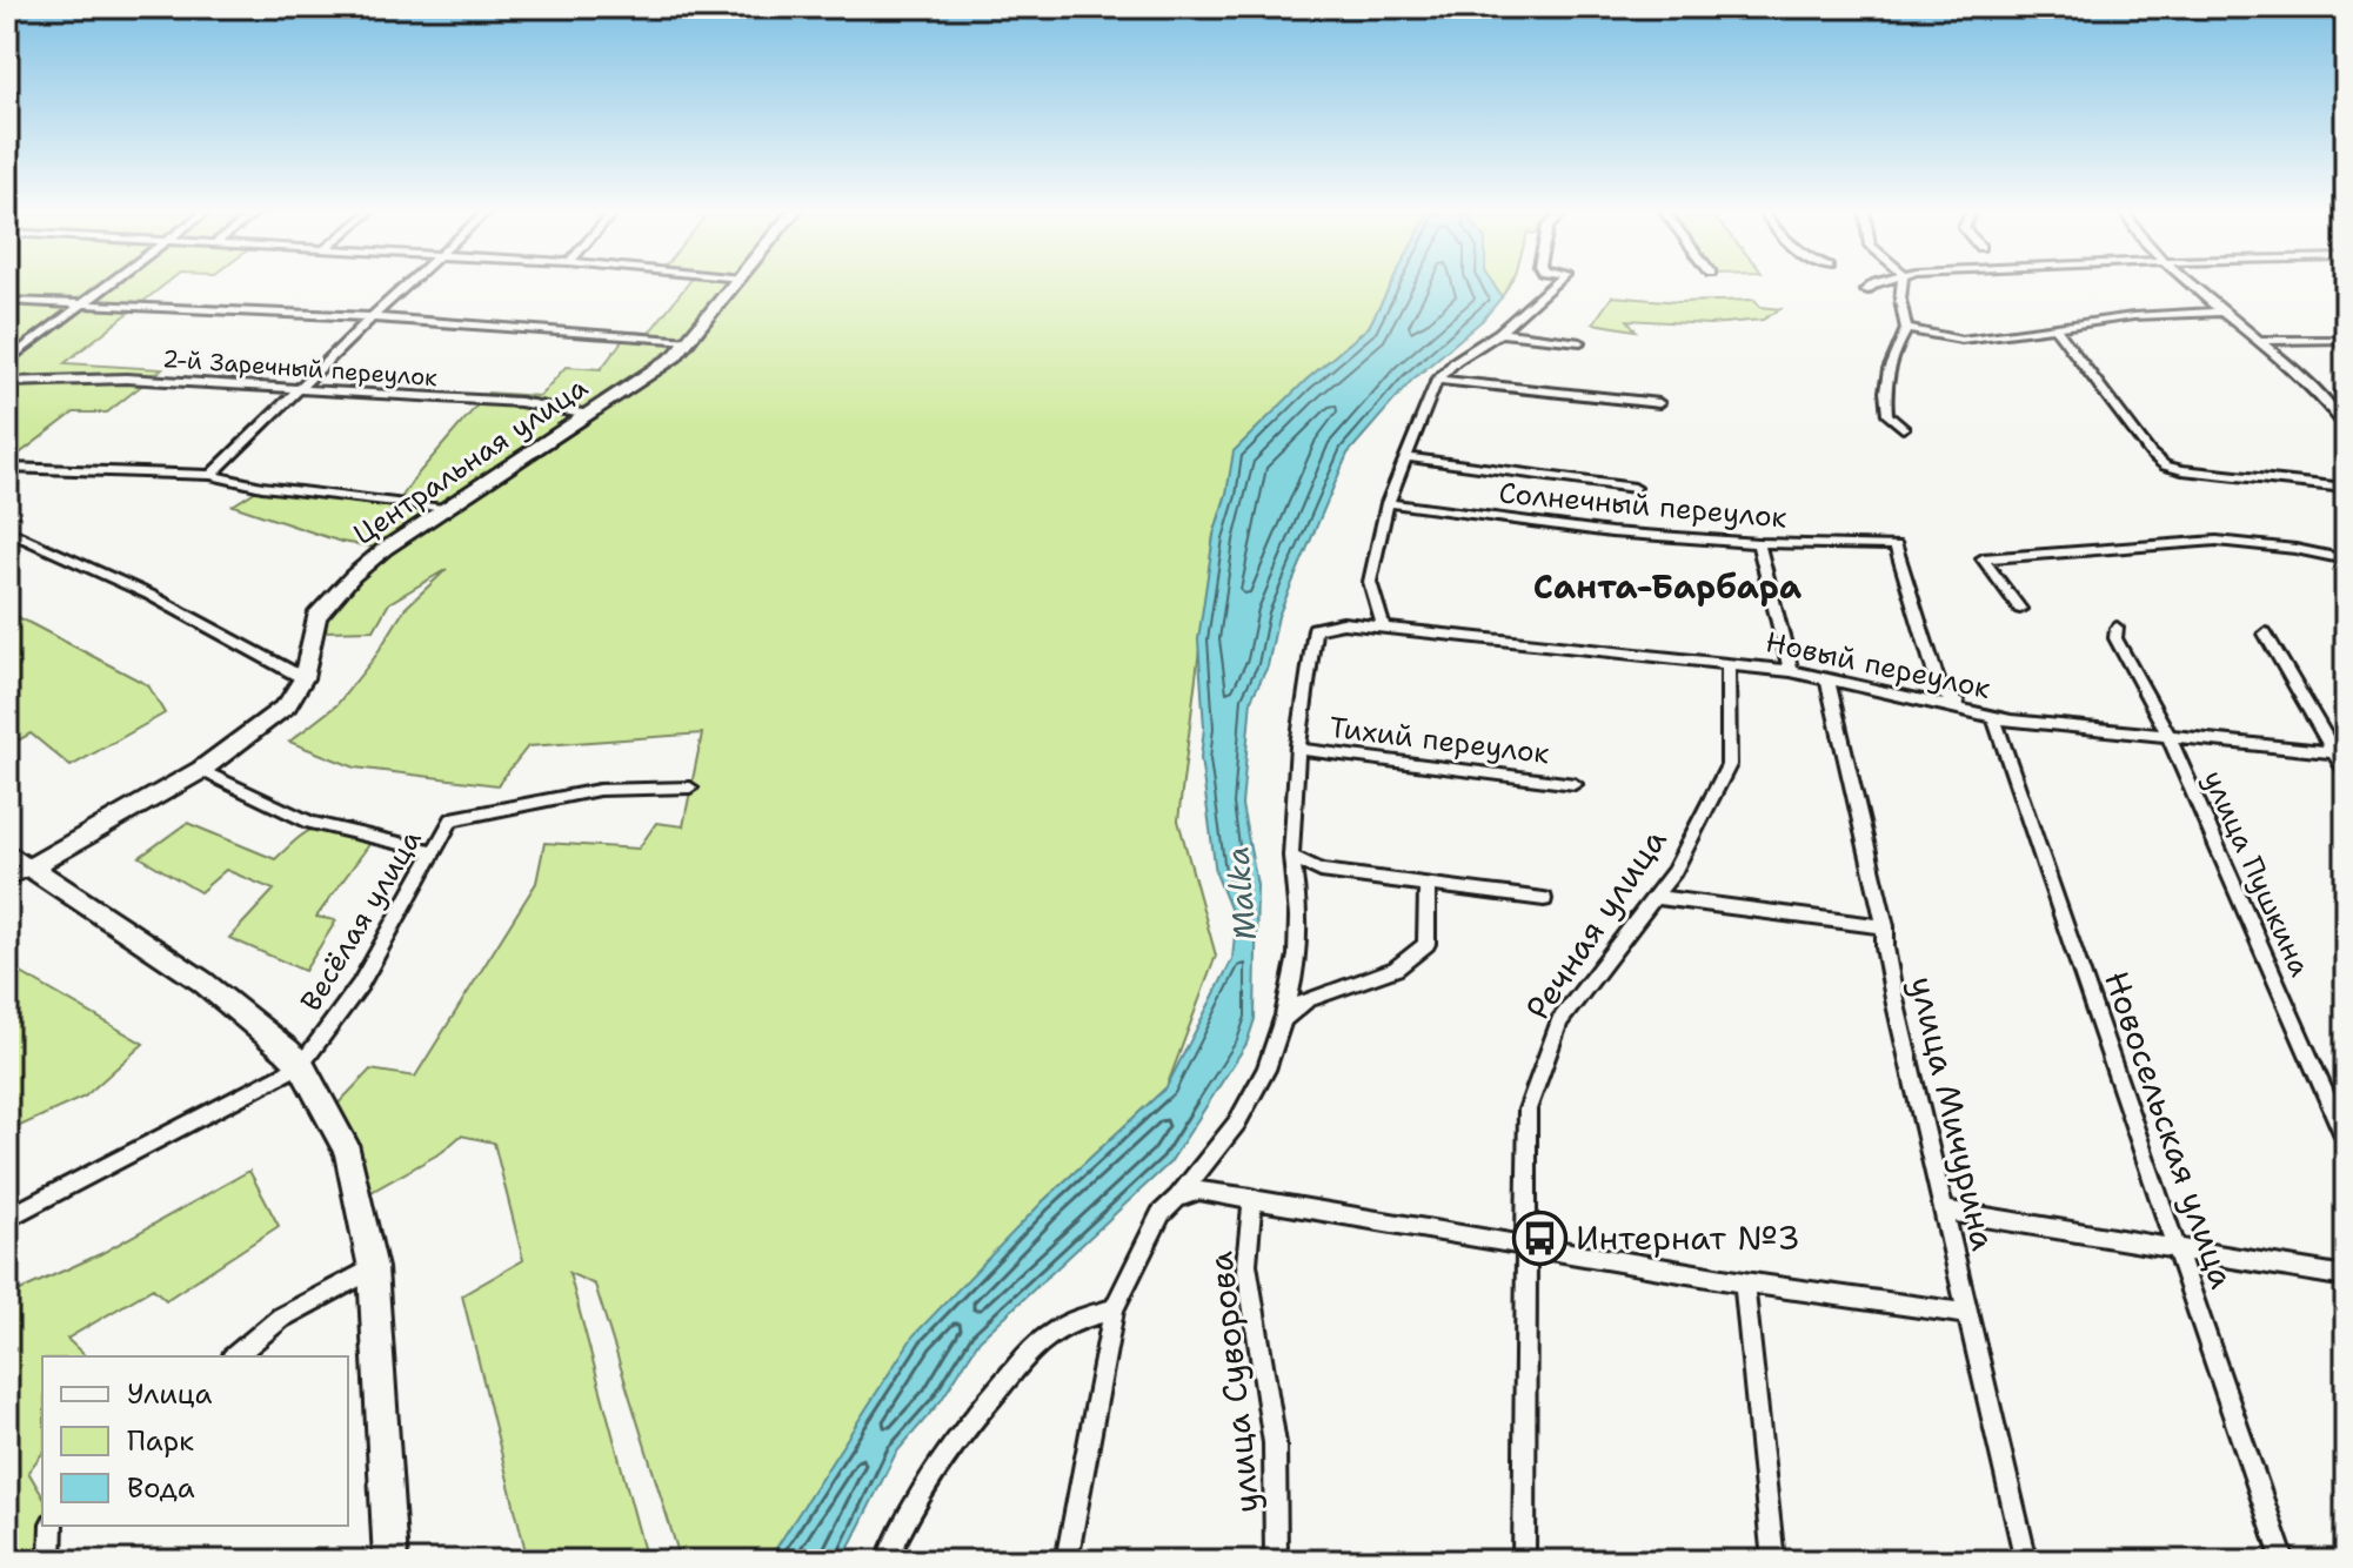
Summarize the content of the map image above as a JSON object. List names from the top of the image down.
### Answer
{
  "streets": {
    "street": [
      "2-й Заречный переулок",
      "Центральная улица",
      "Солнечный переулок",
      "Новый переулок",
      "Тихий переулок",
      "улица Пушкина",
      "Весёлая улица",
      "Речная улица",
      "улица Мичурина",
      "Новосельская улица",
      "улица Суворова"
    ]
  },
  "crossings": [
    ["2-й Заречный переулок", "Центральная улица"],
    ["Солнечный переулок", "Новый переулок"],
    ["Солнечный переулок", "Новосельская улица"],
    ["Новый переулок", "Тихий переулок"],
    ["Новый переулок", "улица Пушкина"],
    ["Новый переулок", "Речная улица"],
    ["Новый переулок", "улица Мичурина"],
    ["Новый переулок", "Новосельская улица"]
  ],
  "districts": ["Санта-Барбара"],
  "water": ["Malka"],
  "places": {
    "bus stop": ["Интернат №3"]
  },
  "legend": ["Улица", "Парк", "Вода"]
}
